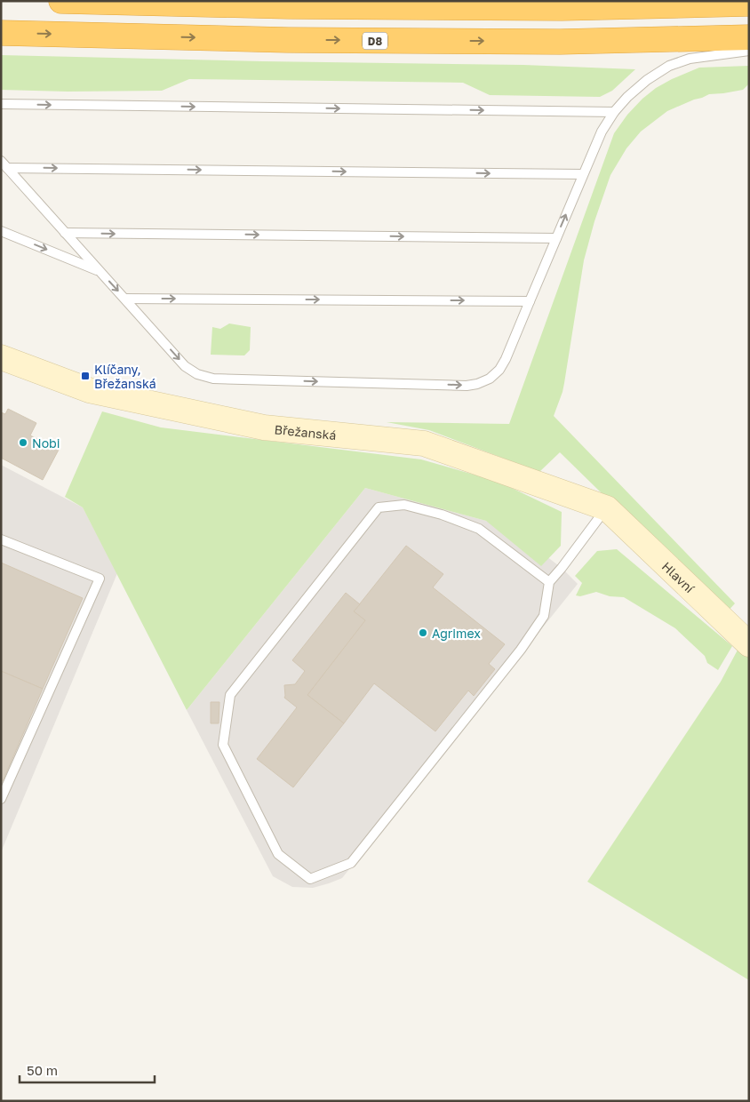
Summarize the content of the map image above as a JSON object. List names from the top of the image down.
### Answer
{
  "streets": {
    "highway": ["D8"],
    "street": ["Břežanská", "Hlavní"]
  },
  "crossings": [
    ["Břežanská", "Hlavní"]
  ],
  "places": {
    "transit": ["Klíčany, Břežanská"],
    "other": ["Nobi", "Agrimex"]
  },
  "scale_bar": "50 m"
}
